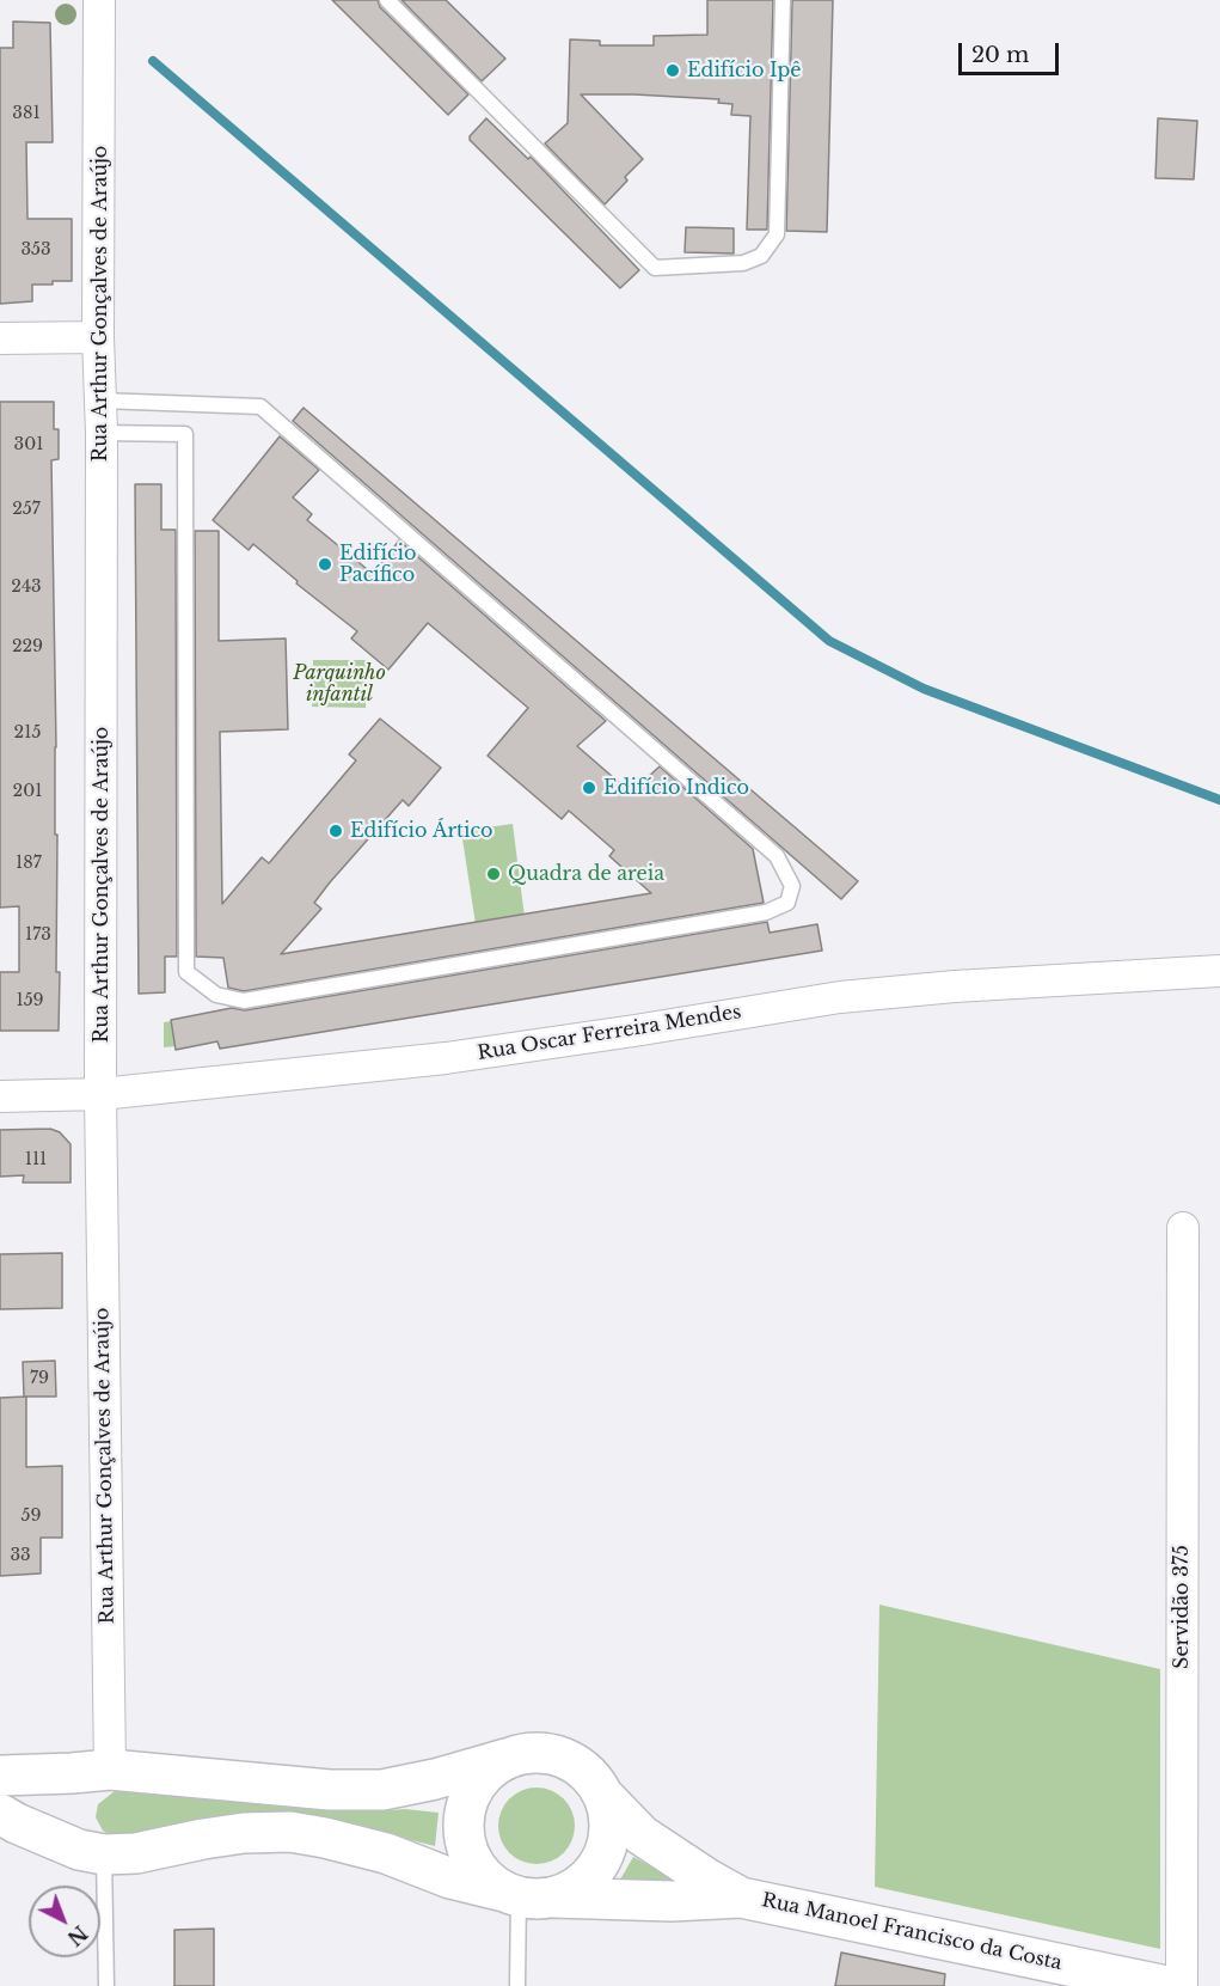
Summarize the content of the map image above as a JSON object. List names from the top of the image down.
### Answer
{
  "streets": {
    "main road": ["Rua Manoel Francisco da Costa"],
    "street": ["Rua Arthur Gonçalves de Araújo", "Rua Oscar Ferreira Mendes", "Servidão 375"]
  },
  "crossings": [
    ["Rua Arthur Gonçalves de Araújo", "Rua Oscar Ferreira Mendes"]
  ],
  "parks": ["Parquinho infantil"],
  "places": [
    "Edifício Ipê",
    "Edifício Pacífico",
    "Edifício Indico",
    "Edifício Ártico",
    "Quadra de areia"
  ],
  "house_numbers": [
    "381",
    "353",
    "301",
    "257",
    "243",
    "229",
    "215",
    "201",
    "187",
    "173",
    "159",
    "111",
    "79",
    "59",
    "33"
  ],
  "scale_bar": "20 m",
  "north": "bottom right"
}
